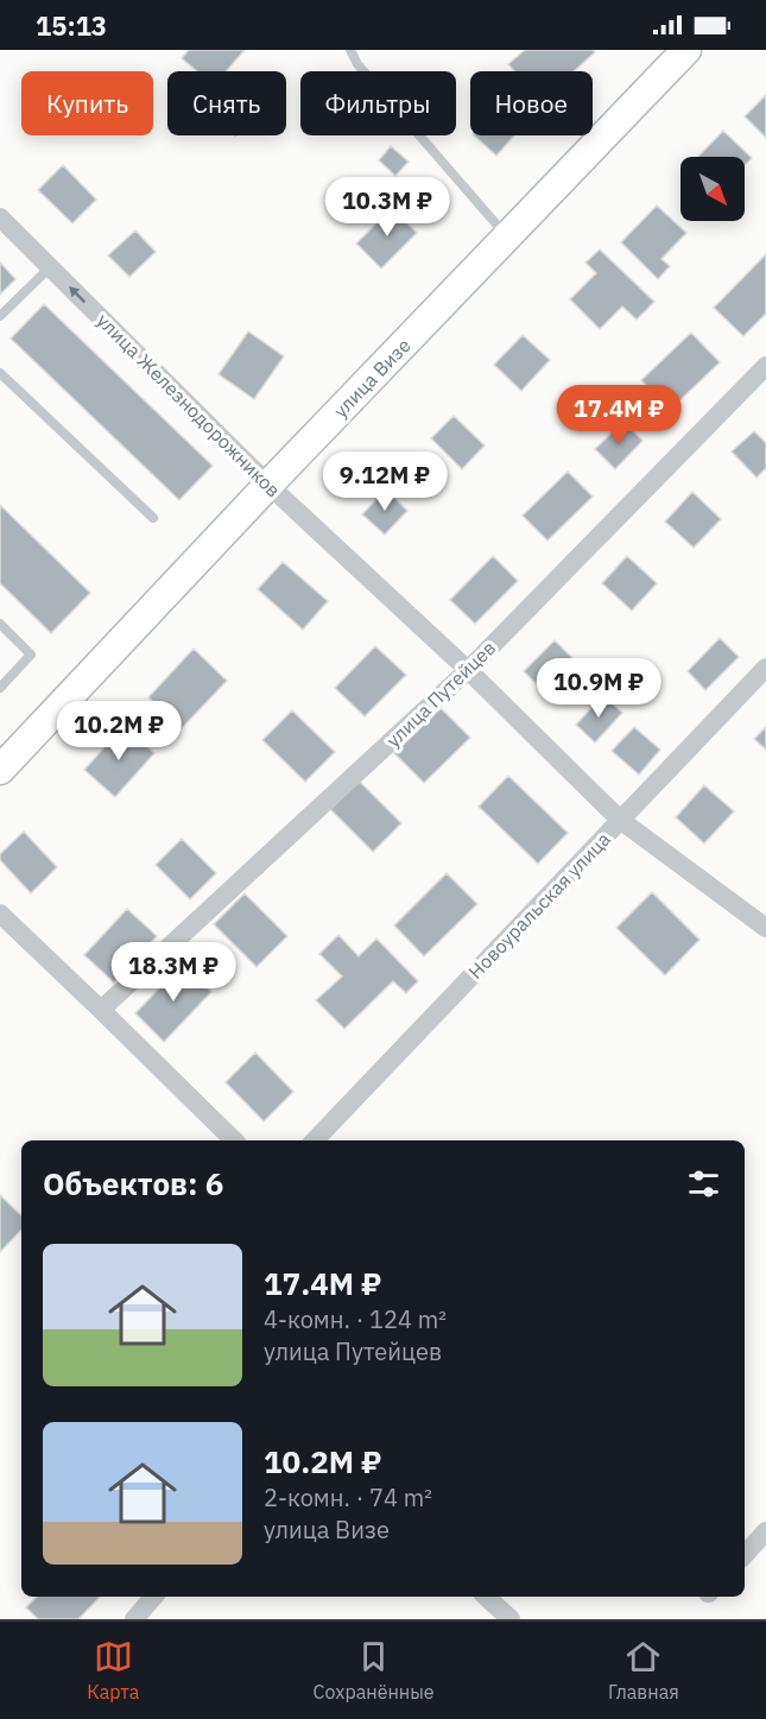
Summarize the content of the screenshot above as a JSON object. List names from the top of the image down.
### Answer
{
  "streets": {
    "street": [
      "улица Визе",
      "улица Железнодорожников",
      "улица Путейцев",
      "Новоуральская улица"
    ]
  },
  "crossings": [
    ["улица Визе", "улица Железнодорожников"],
    ["улица Железнодорожников", "улица Путейцев"],
    ["улица Железнодорожников", "Новоуральская улица"]
  ],
  "north": "bottom right",
  "page": {
    "status": "15:13",
    "chip": [
      "Купить",
      "Снять",
      "Фильтры",
      "Новое"
    ],
    "price": [
      "10.3M ₽",
      "17.4M ₽",
      "9.12M ₽",
      "10.9M ₽",
      "10.2M ₽",
      "18.3M ₽"
    ],
    "heading": "Объектов: 6",
    "list": [
      {
        "name": "17.4M ₽",
        "note": "4-комн. · 124 m² · улица Путейцев"
      },
      {
        "name": "10.2M ₽",
        "note": "2-комн. · 74 m² · улица Визе"
      }
    ],
    "tabs": ["Карта", "Сохранённые", "Главная"]
  }
}
